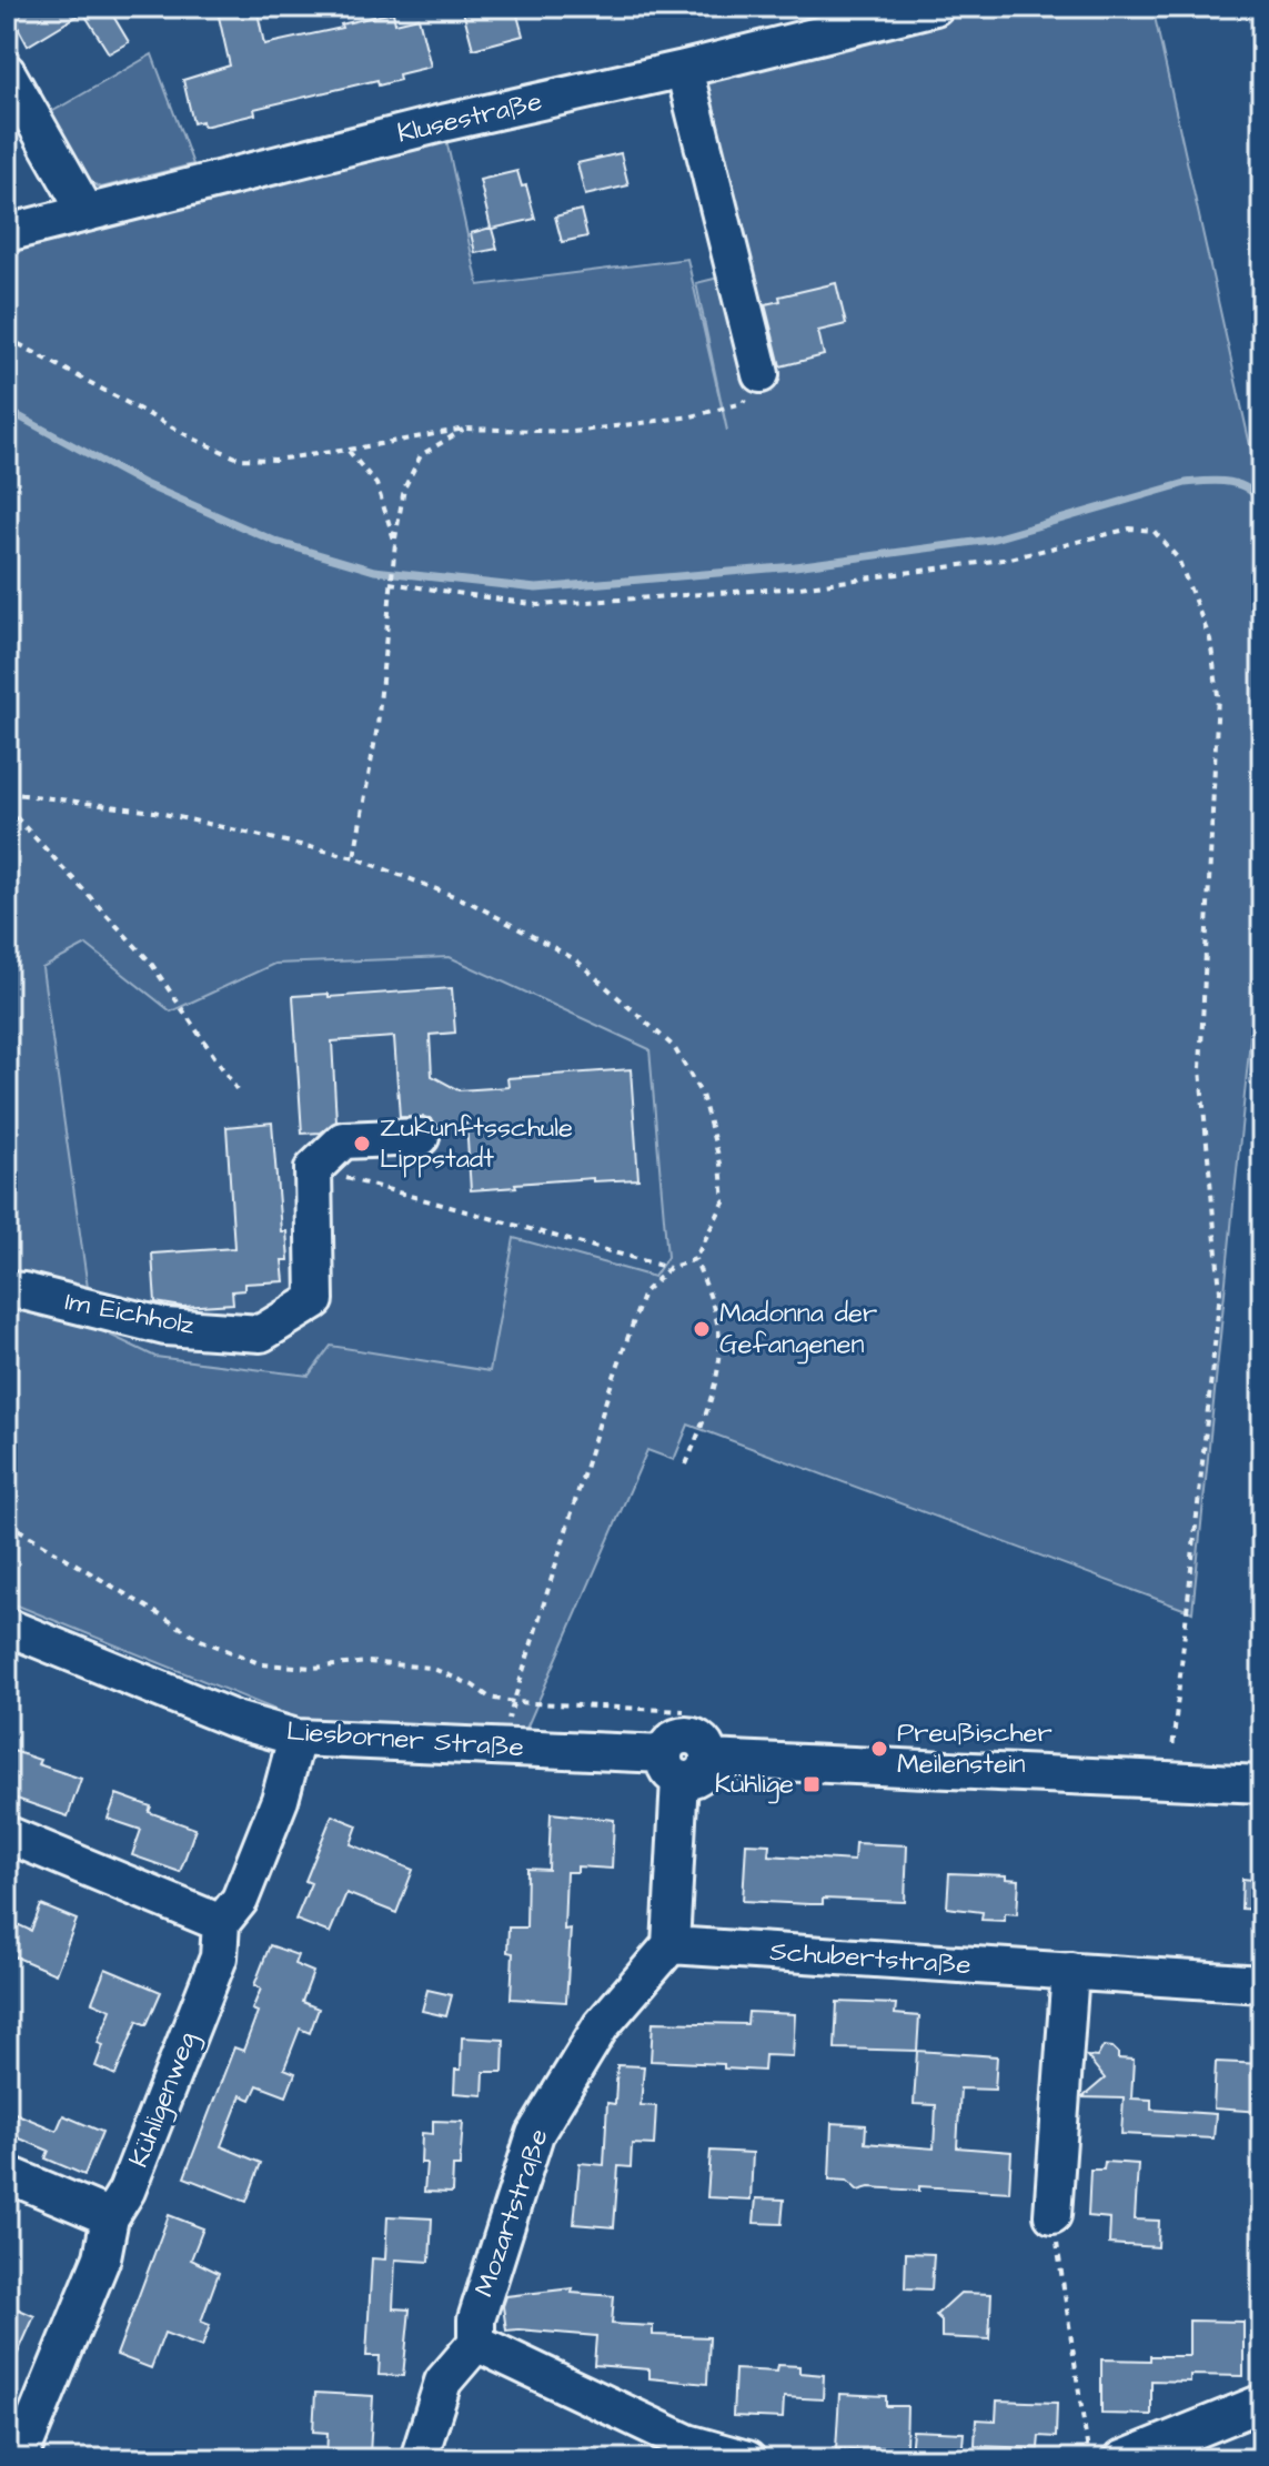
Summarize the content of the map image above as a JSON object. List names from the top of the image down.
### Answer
{
  "streets": {
    "street": [
      "Klusestraße",
      "Im Eichholz",
      "Liesborner Straße",
      "Schubertstraße",
      "Kühligenweg",
      "Mozartstraße"
    ]
  },
  "crossings": [
    ["Liesborner Straße", "Kühligenweg"],
    ["Schubertstraße", "Mozartstraße"]
  ],
  "places": {
    "other": ["Zukunftsschule Lippstadt", "Madonna der Gefangenen", "Preußischer Meilenstein"],
    "transit": ["Kühlige"]
  }
}
